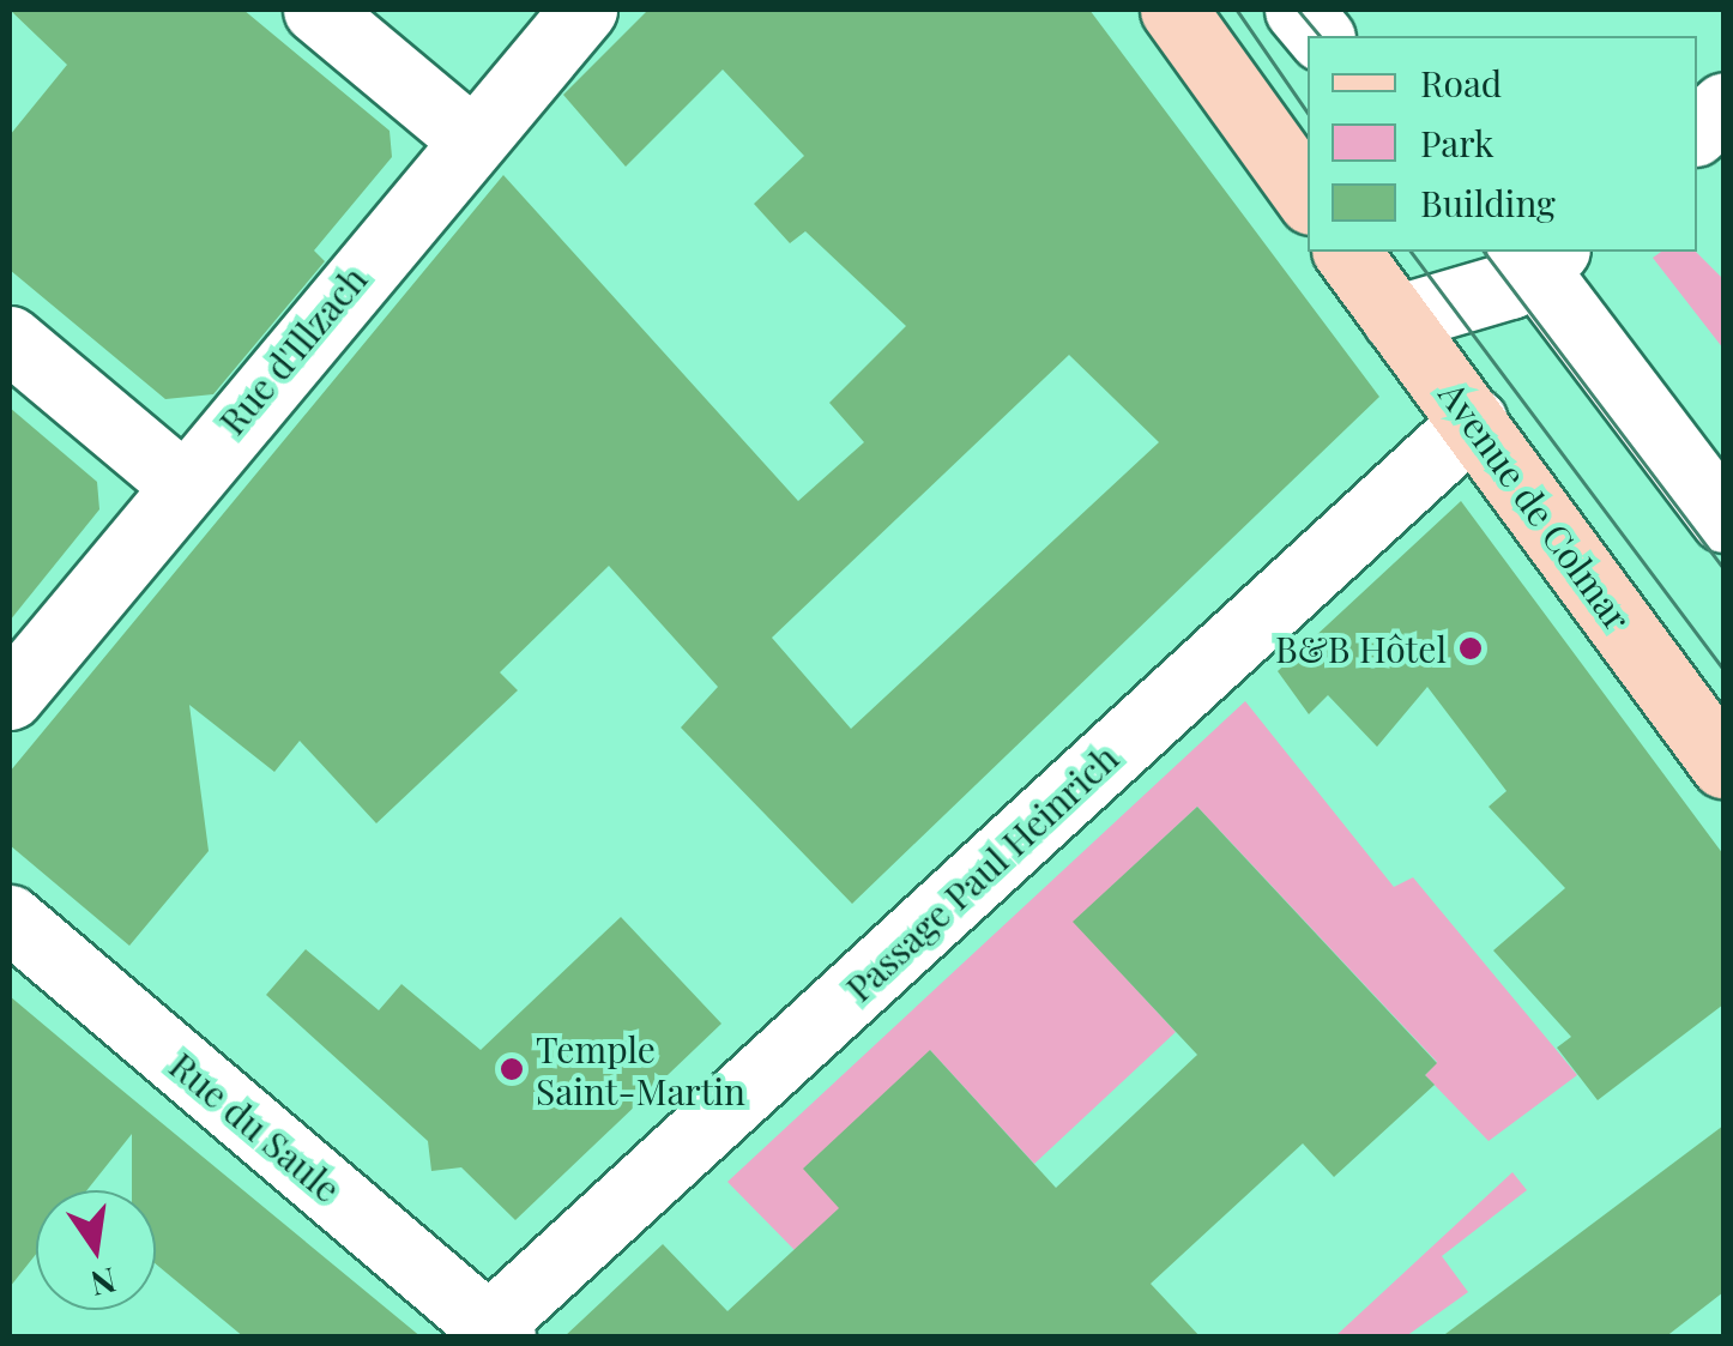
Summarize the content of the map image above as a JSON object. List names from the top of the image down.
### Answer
{
  "streets": {
    "main road": ["Avenue de Colmar"],
    "street": ["Rue d'Illzach", "Passage Paul Heinrich", "Rue du Saule"]
  },
  "crossings": [
    ["Avenue de Colmar", "Passage Paul Heinrich"],
    ["Passage Paul Heinrich", "Rue du Saule"]
  ],
  "places": ["B&B Hôtel", "Temple Saint-Martin"],
  "legend": ["Road", "Park", "Building"],
  "north": "bottom"
}
